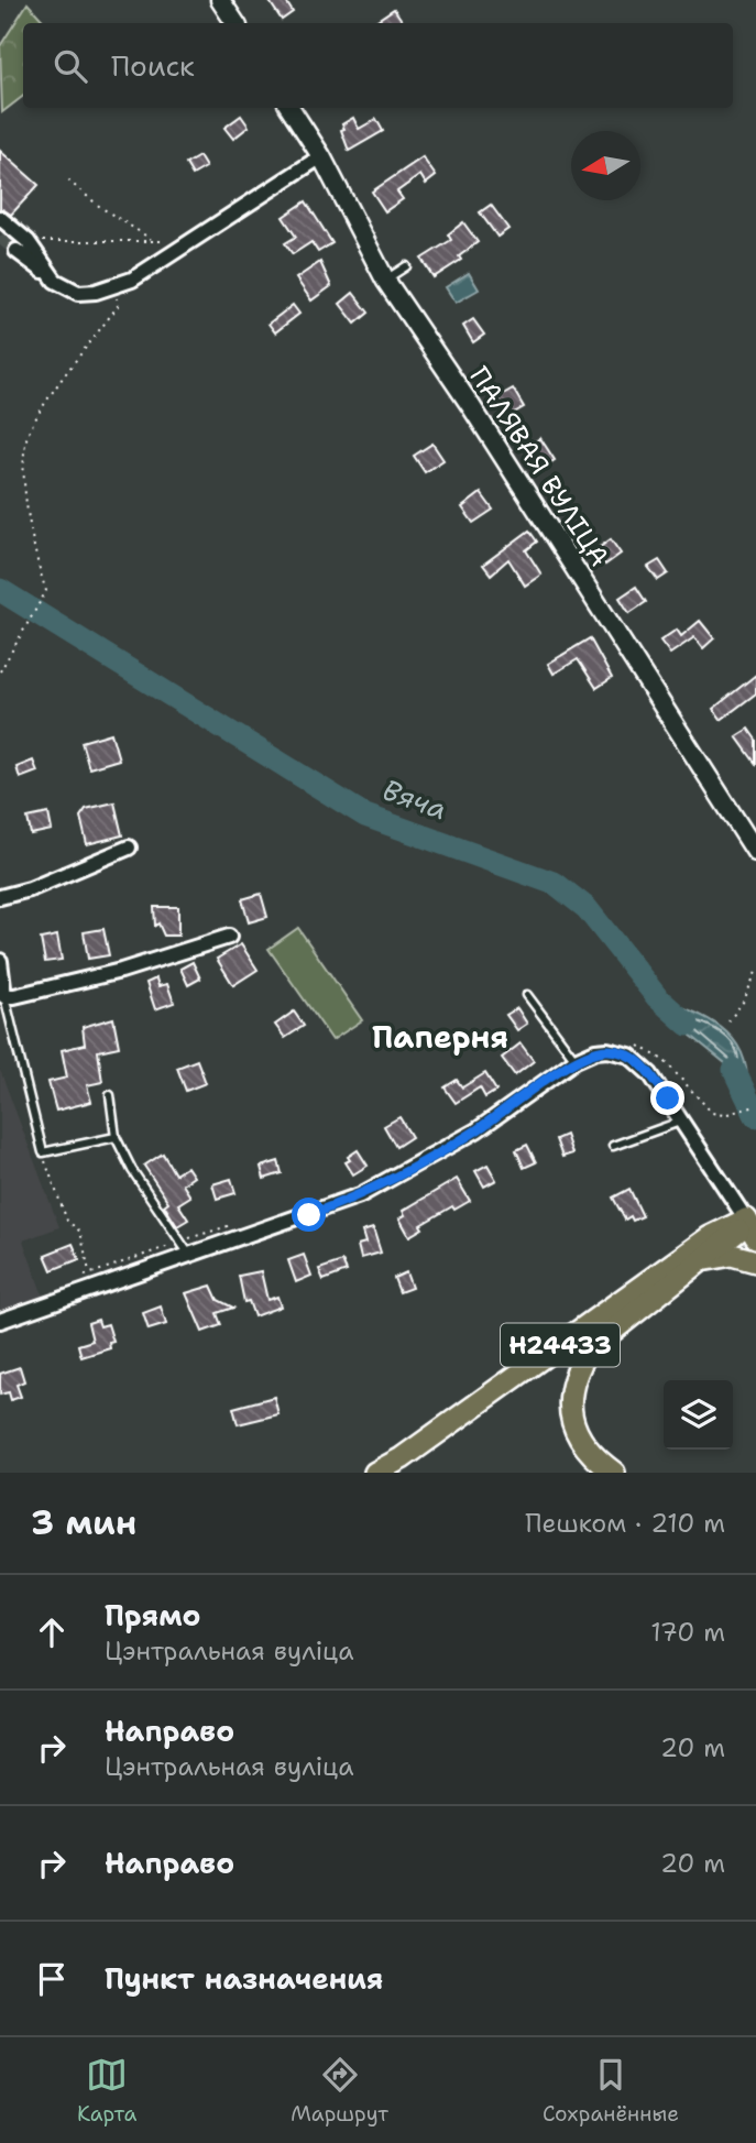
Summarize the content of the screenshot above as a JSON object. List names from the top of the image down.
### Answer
{
  "streets": {
    "highway": ["Н24433"],
    "main road": ["ПАЛЯВАЯ ВУЛІЦА"]
  },
  "districts": ["Паперня"],
  "water": ["Вяча"],
  "north": "left",
  "page": {
    "search": "Поиск",
    "heading": ["3 мин", "Пешком · 210 m"],
    "list": [
      ["Прямо", "Цэнтральная вуліца", "170 m"],
      ["Направо", "Цэнтральная вуліца", "20 m"],
      ["Направо", "20 m"],
      "Пункт назначения"
    ],
    "nav": ["Карта", "Маршрут", "Сохранённые"]
  }
}
